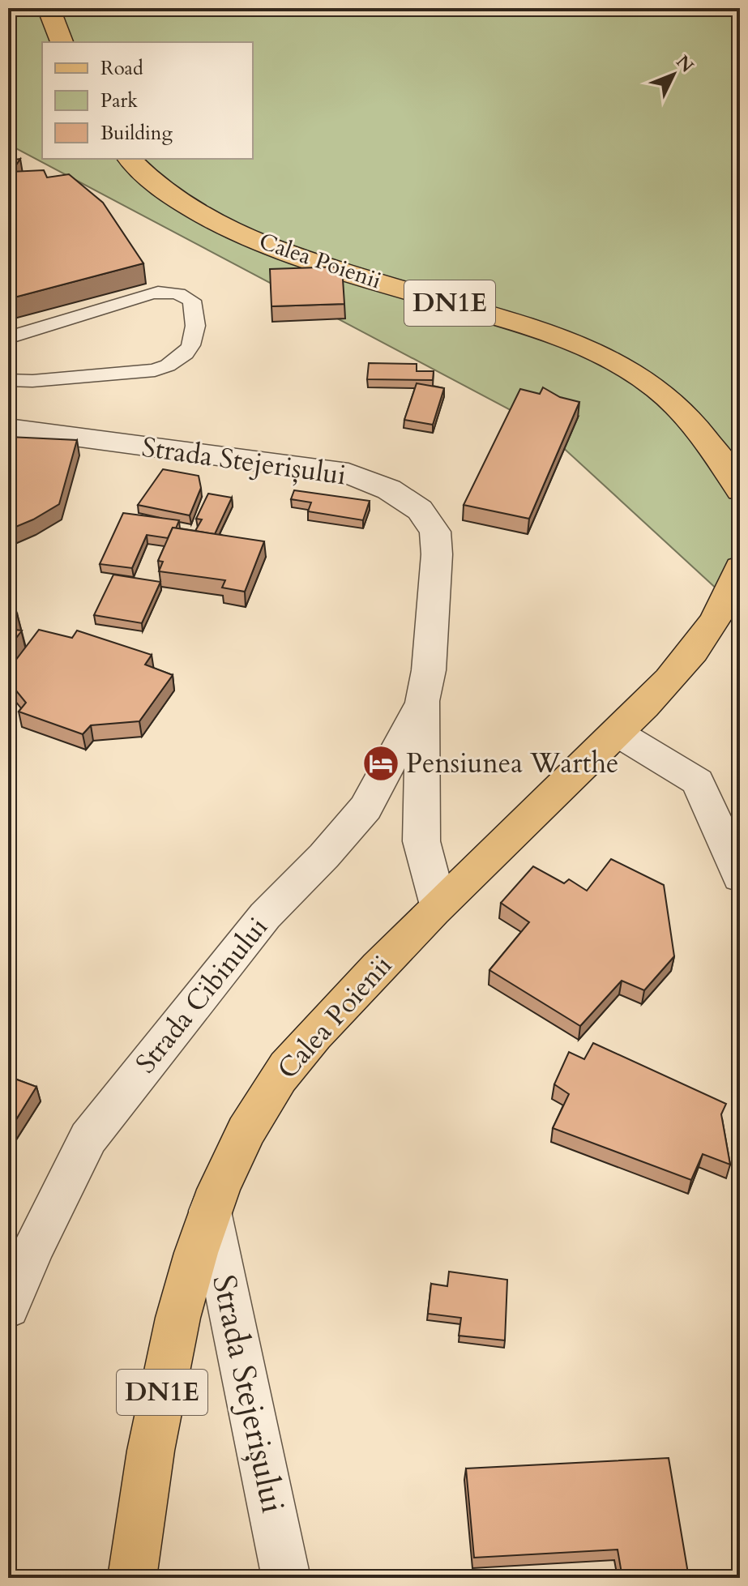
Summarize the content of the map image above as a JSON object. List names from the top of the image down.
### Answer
{
  "streets": {
    "main road": ["Calea Poienii", "DN1E"],
    "street": ["Strada Stejerișului", "Strada Cibinului"]
  },
  "crossings": [
    ["Calea Poienii", "Strada Stejerișului"],
    ["Strada Stejerișului", "Strada Cibinului"]
  ],
  "places": {
    "hotel": ["Pensiunea Warthe"]
  },
  "legend": ["Road", "Park", "Building"],
  "north": "top right"
}
